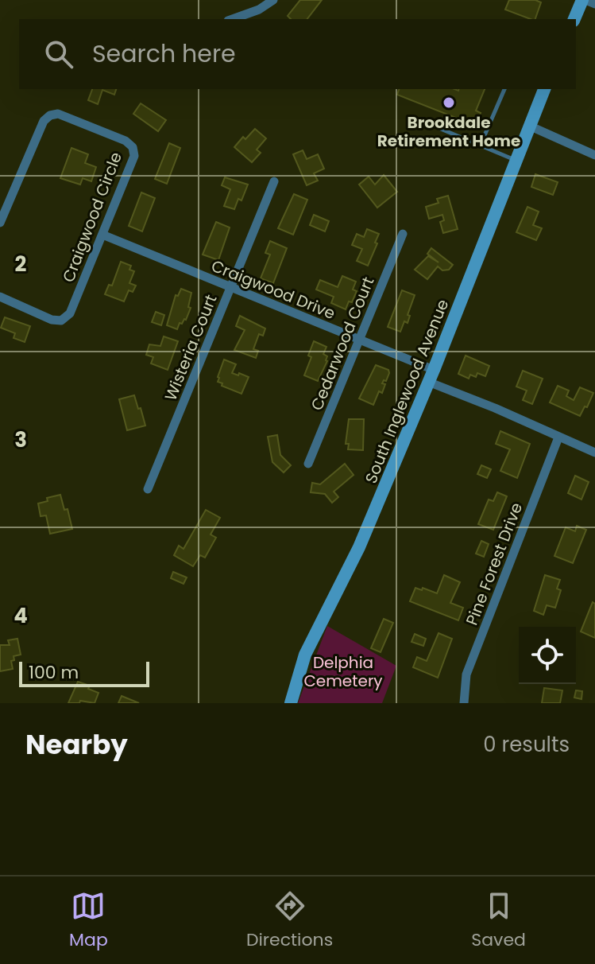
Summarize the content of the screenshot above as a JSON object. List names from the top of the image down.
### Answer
{
  "streets": {
    "street": [
      "Craigwood Circle",
      "Craigwood Drive",
      "Cedarwood Court",
      "Wisteria Court",
      "South Inglewood Avenue",
      "Pine Forest Drive"
    ]
  },
  "crossings": [
    ["Craigwood Circle", "Craigwood Drive"],
    ["Craigwood Drive", "Cedarwood Court"],
    ["Craigwood Drive", "Wisteria Court"],
    ["Craigwood Drive", "South Inglewood Avenue"],
    ["Craigwood Drive", "Pine Forest Drive"]
  ],
  "parks": ["Delphia Cemetery"],
  "places": ["Brookdale Retirement Home"],
  "scale_bar": "100 m",
  "page": {
    "search": "Search here",
    "scale": "100 m",
    "heading": ["Nearby", "0 results"],
    "nav": ["Map", "Directions", "Saved"]
  },
  "grid": {
    "rows": ["2", "3", "4"]
  }
}
